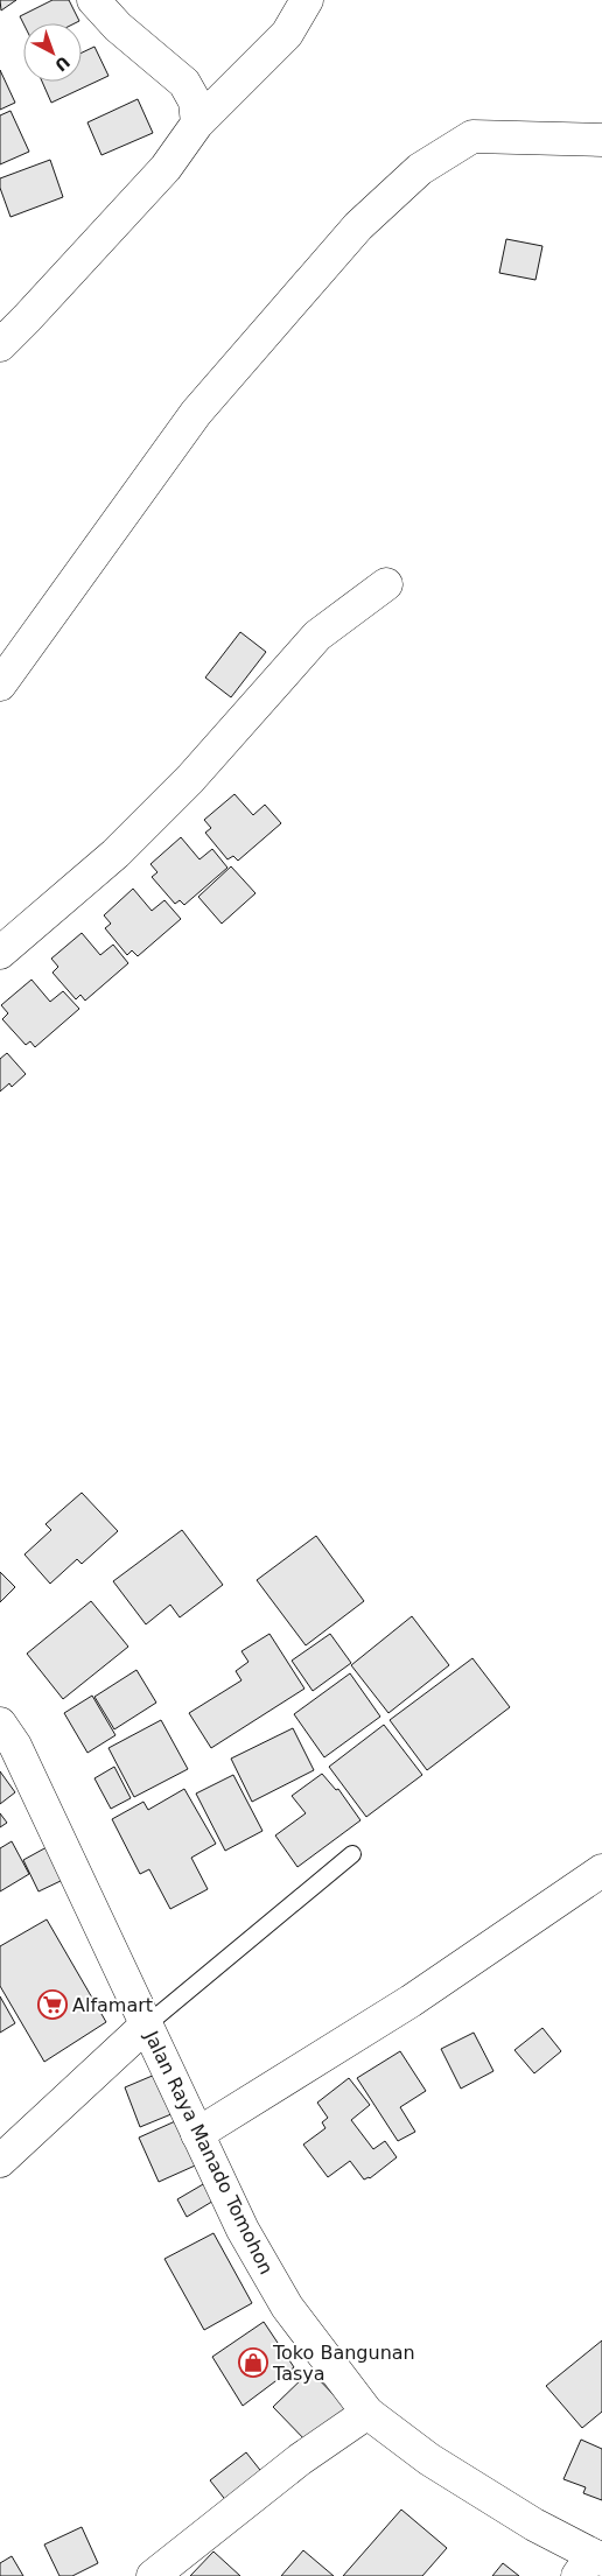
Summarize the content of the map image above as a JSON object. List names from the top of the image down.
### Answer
{
  "streets": {
    "main road": ["Jalan Raya Manado Tomohon"]
  },
  "places": {
    "supermarket": ["Alfamart"],
    "shop": ["Toko Bangunan Tasya"]
  },
  "north": "bottom right"
}
